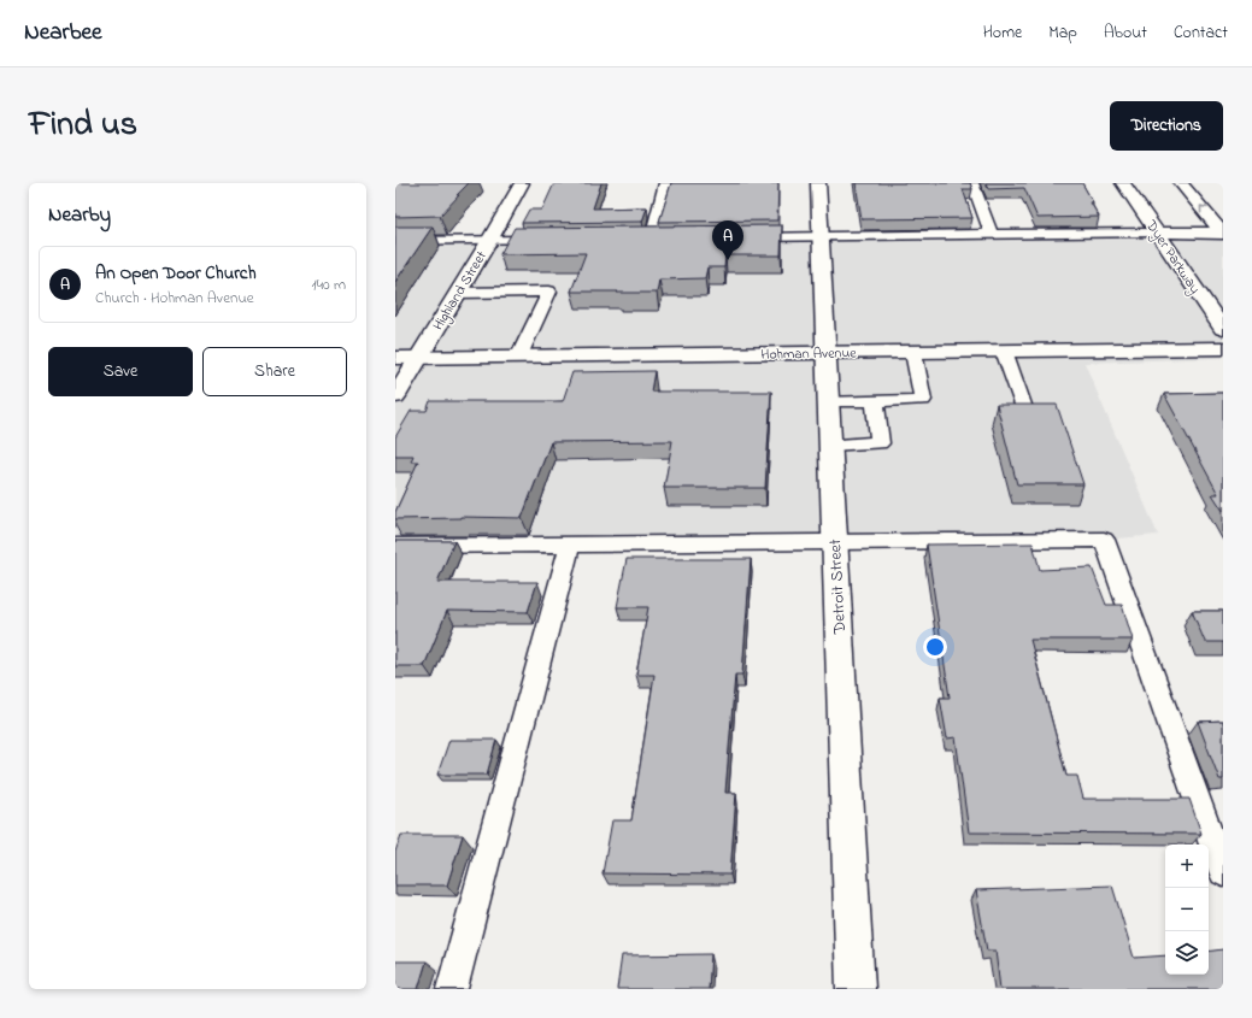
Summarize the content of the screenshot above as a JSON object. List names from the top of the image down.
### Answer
{
  "streets": {
    "street": [
      "Dyer Parkway",
      "Highland Street",
      "Hohman Avenue",
      "Detroit Street"
    ]
  },
  "crossings": [
    ["Highland Street", "Hohman Avenue"],
    ["Hohman Avenue", "Detroit Street"]
  ],
  "page": {
    "header": "Nearbee",
    "nav": [
      "Home",
      "Map",
      "About",
      "Contact"
    ],
    "title": "Find us",
    "buttons": [
      "Directions",
      ["Save", "Share"]
    ],
    "heading": "Nearby",
    "pins": "A",
    "list": [
      {
        "mark": "A",
        "name": "An Open Door Church",
        "note": "Church · Hohman Avenue",
        "value": "140 m"
      }
    ],
    "map_buttons": ["+", "−"]
  }
}
